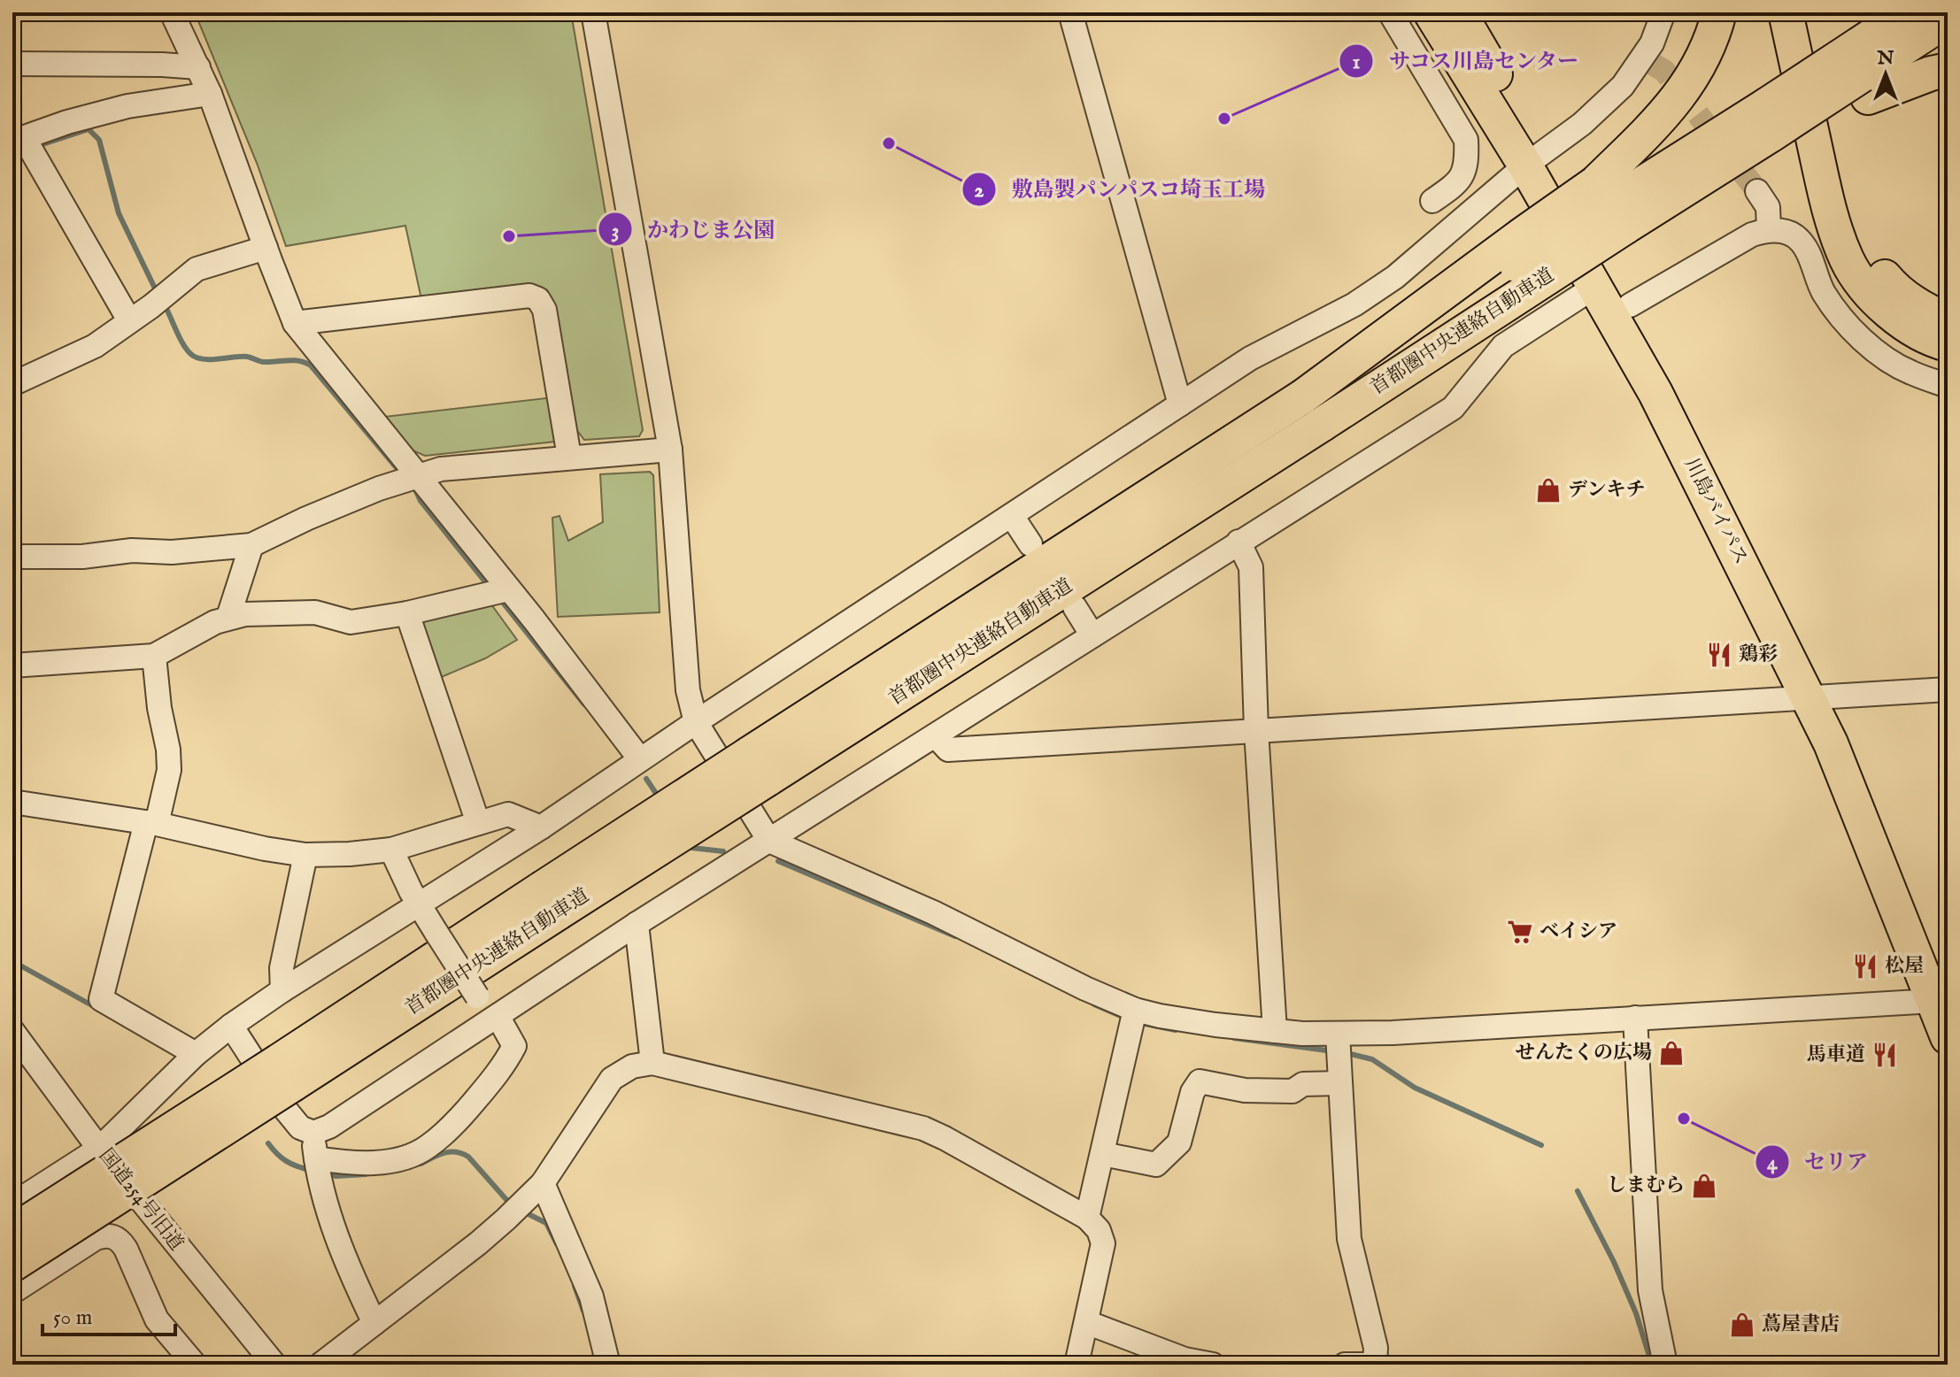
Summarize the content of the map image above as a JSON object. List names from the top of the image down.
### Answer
{
  "streets": {
    "highway": ["首都圏中央連絡自動車道", "川島バイパス"],
    "street": ["国道254号旧道"]
  },
  "places": {
    "other": [
      "サコス川島センター",
      "敷島製パンパスコ埼玉工場",
      "かわじま公園",
      "セリア"
    ],
    "shop": [
      "デンキチ",
      "せんたくの広場",
      "しまむら",
      "蔦屋書店"
    ],
    "restaurant": ["鶏彩", "松屋", "馬車道"],
    "supermarket": ["ベイシア"]
  },
  "scale_bar": "50 m",
  "north": "top"
}
